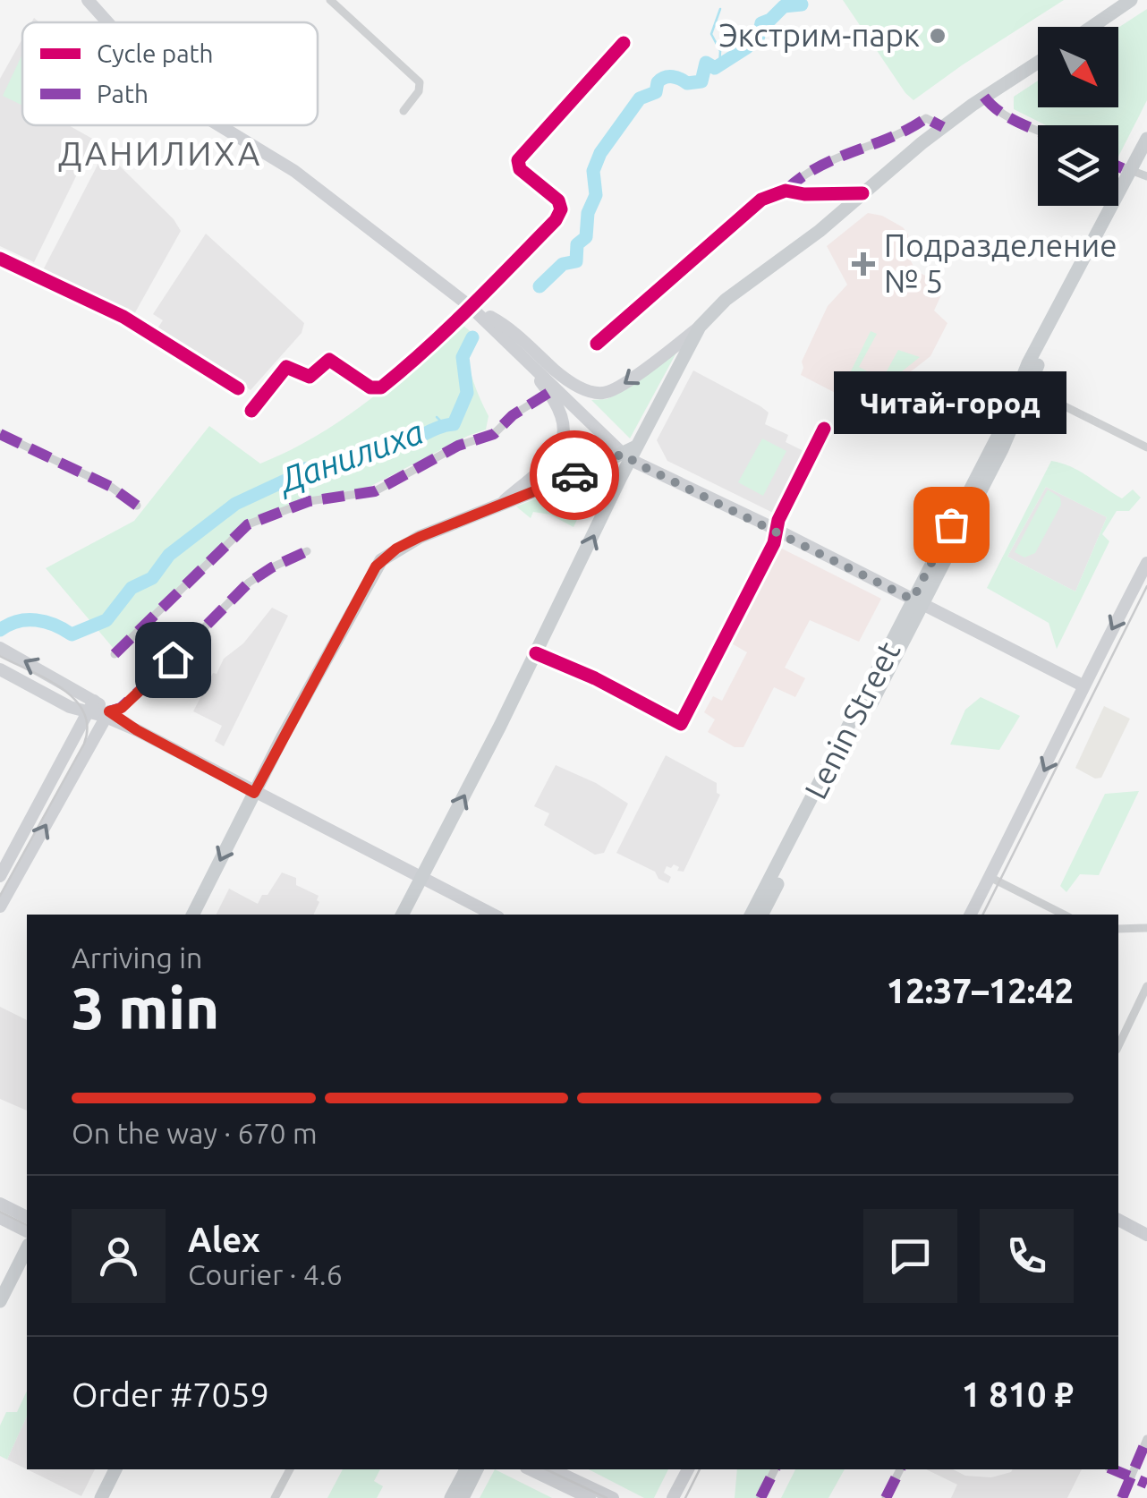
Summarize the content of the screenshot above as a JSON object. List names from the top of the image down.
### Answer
{
  "streets": {
    "main road": ["Lenin Street"]
  },
  "districts": ["ДАНИЛИХА"],
  "water": ["Данилиха"],
  "places": {
    "other": ["Экстрим-парк", "Читай-город"],
    "health": ["Подразделение № 5"]
  },
  "legend": ["Cycle path", "Path"],
  "north": "bottom right",
  "page": {
    "bubble": "Читай-город",
    "heading": ["3 min", "Arriving in", "12:37–12:42"],
    "panel": [
      "Alex",
      "Courier · 4.6",
      "Order #7059",
      "1 810 ₽"
    ],
    "bar": "On the way · 670 m"
  }
}
